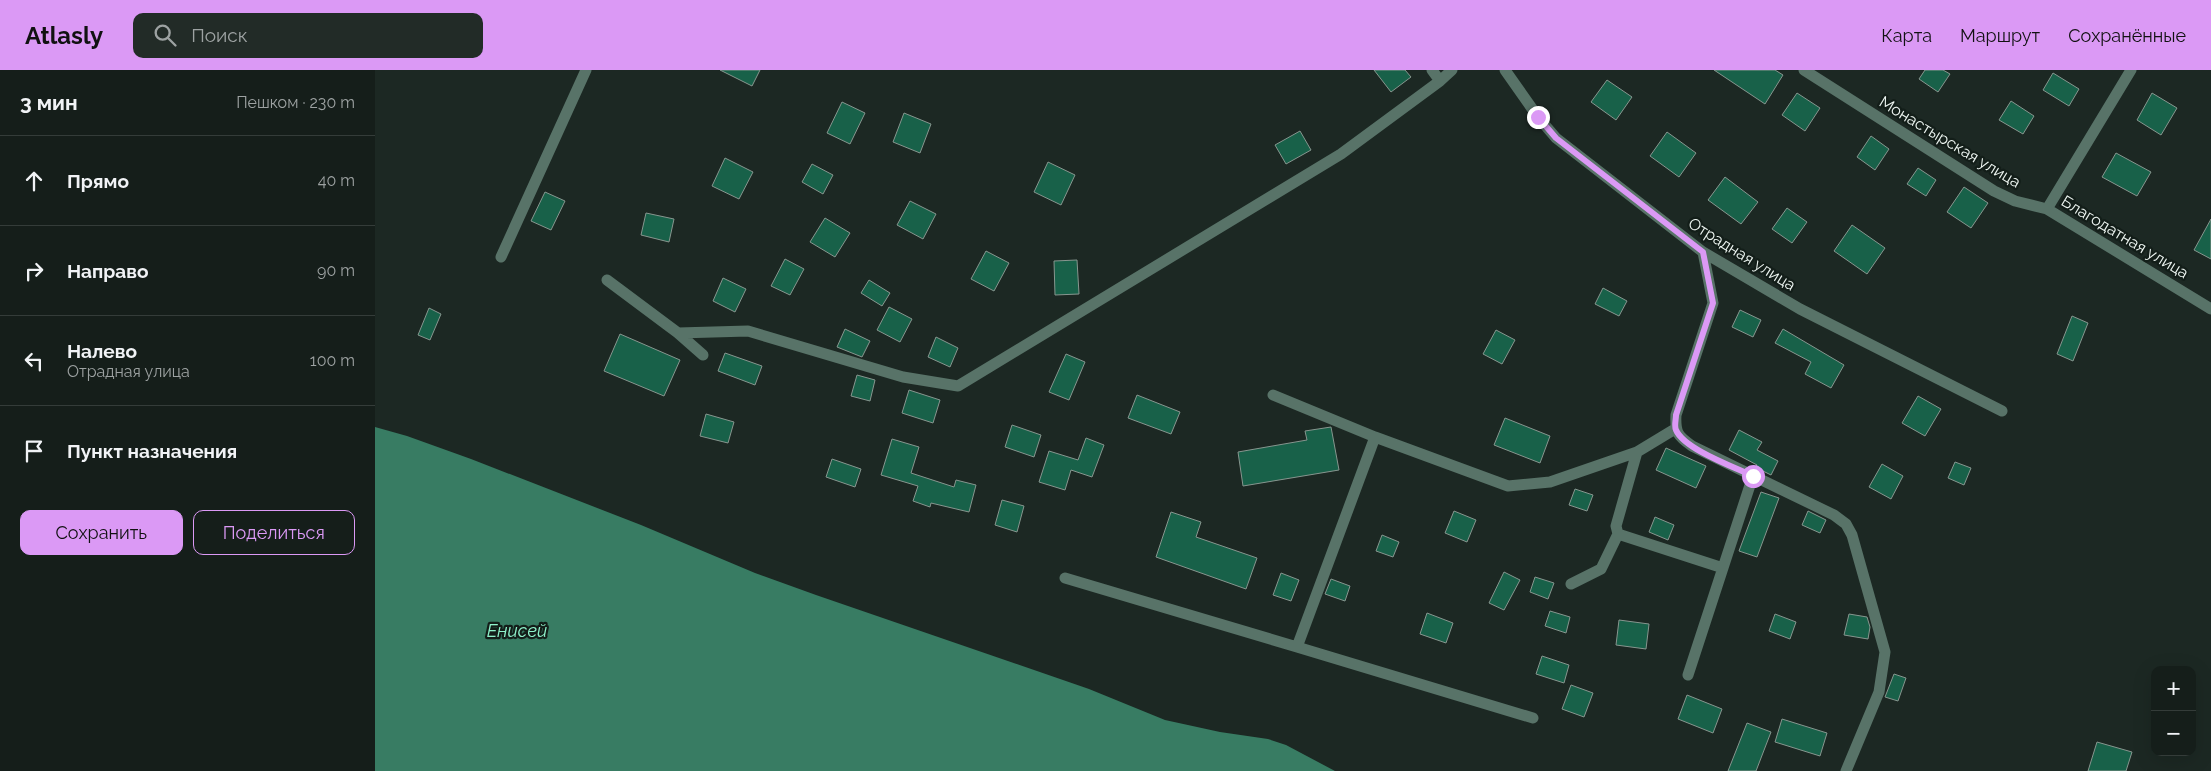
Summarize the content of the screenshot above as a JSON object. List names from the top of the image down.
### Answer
{
  "streets": {
    "street": ["Монастырская улица", "Благодатная улица", "Отрадная улица"]
  },
  "crossings": [
    ["Монастырская улица", "Благодатная улица"]
  ],
  "water": ["Енисей"],
  "page": {
    "header": "Atlasly",
    "search": "Поиск",
    "nav": ["Карта", "Маршрут", "Сохранённые"],
    "heading": ["3 мин", "Пешком · 230 m"],
    "list": [
      ["Прямо", "40 m"],
      ["Направо", "90 m"],
      ["Налево", "Отрадная улица", "100 m"],
      "Пункт назначения"
    ],
    "buttons": ["Сохранить", "Поделиться"],
    "map_buttons": ["+", "−"]
  }
}
